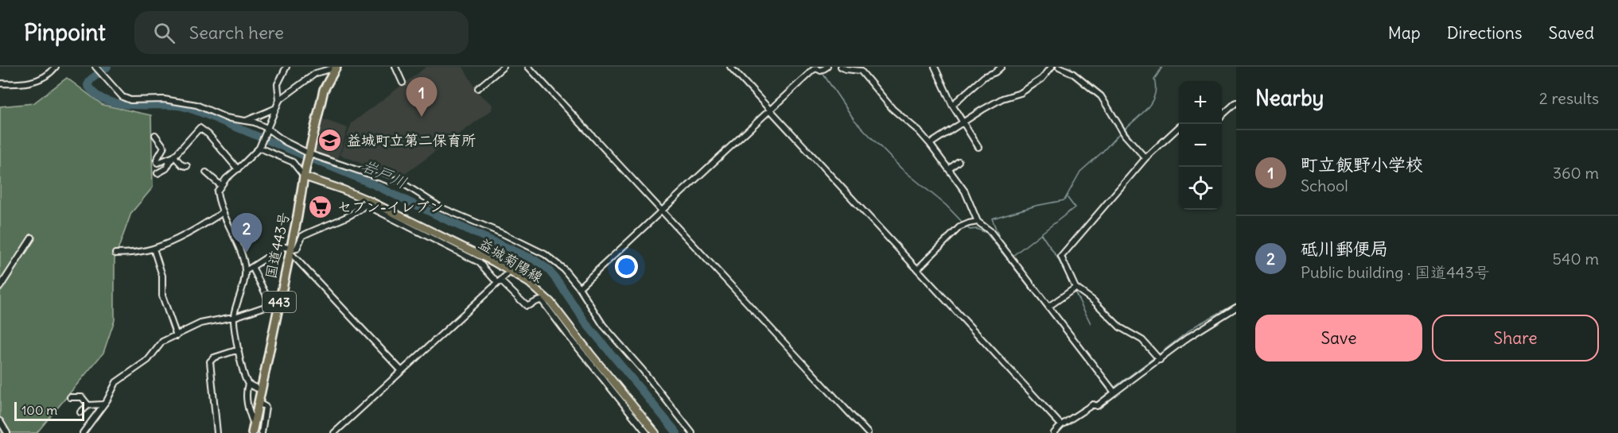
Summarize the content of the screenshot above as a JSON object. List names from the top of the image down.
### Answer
{
  "streets": {
    "highway": ["国道443号", "443"],
    "main road": ["益城菊陽線"]
  },
  "crossings": [
    ["国道443号", "益城菊陽線"]
  ],
  "water": ["岩戸川"],
  "places": {
    "school or university": ["益城町立第二保育所"],
    "supermarket": ["セブン-イレブン"]
  },
  "scale_bar": "100 m",
  "page": {
    "header": "Pinpoint",
    "search": "Search here",
    "nav": ["Map", "Directions", "Saved"],
    "heading": ["Nearby", "2 results"],
    "pins": ["1", "2"],
    "map_buttons": ["+", "−"],
    "list": [
      {
        "mark": "1",
        "name": "町立飯野小学校",
        "note": "School",
        "value": "360 m"
      },
      {
        "mark": "2",
        "name": "砥川郵便局",
        "note": "Public building · 国道443号",
        "value": "540 m"
      }
    ],
    "buttons": ["Save", "Share"],
    "scale": "100 m"
  }
}
